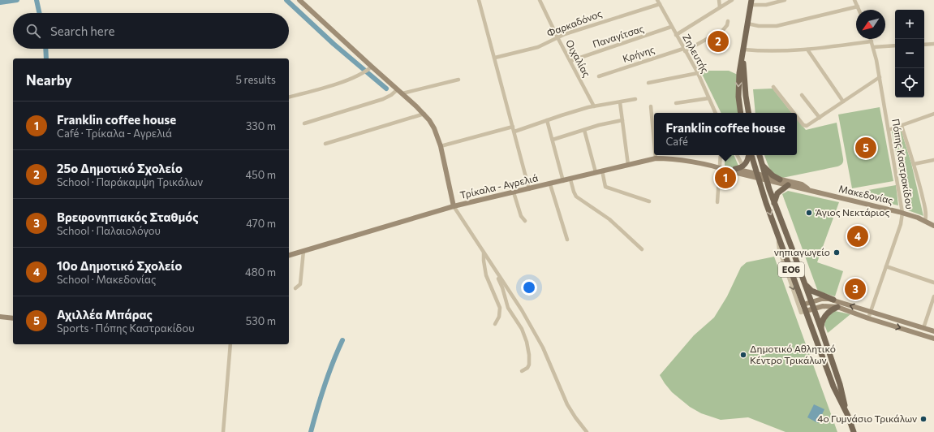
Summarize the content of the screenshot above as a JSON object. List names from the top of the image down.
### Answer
{
  "streets": {
    "main road": ["Τρίκαλα - Αγρελιά", "Μακεδονίας", "ΕΟ6"],
    "street": [
      "Φαρκαδόνος",
      "Παναγίτσας",
      "Ζηλευτής",
      "Κρήνης",
      "Οιχαλίας",
      "Πόπης Καστρακίδου"
    ]
  },
  "crossings": [
    ["Φαρκαδόνος", "Ζηλευτής"],
    ["Φαρκαδόνος", "Οιχαλίας"],
    ["Παναγίτσας", "Ζηλευτής"],
    ["Παναγίτσας", "Οιχαλίας"],
    ["Ζηλευτής", "Κρήνης"],
    ["Πόπης Καστρακίδου", "Μακεδονίας"],
    ["Τρίκαλα - Αγρελιά", "Μακεδονίας"],
    ["Τρίκαλα - Αγρελιά", "ΕΟ6"],
    ["Μακεδονίας", "ΕΟ6"]
  ],
  "places": [
    "Άγιος Νεκτάριος",
    "νηπιαγωγείο",
    "Δημοτικό Αθλητικό Κέντρο Τρικάλων",
    "4ο Γυμνάσιο Τρικάλων"
  ],
  "north": "bottom left",
  "page": {
    "map_buttons": ["+", "−"],
    "search": "Search here",
    "pins": [
      "2",
      "5",
      "1",
      "4",
      "3"
    ],
    "heading": ["Nearby", "5 results"],
    "list": [
      {
        "mark": "1",
        "name": "Franklin coffee house",
        "note": "Café · Τρίκαλα - Αγρελιά",
        "value": "330 m"
      },
      {
        "mark": "2",
        "name": "25ο Δημοτικό Σχολείο",
        "note": "School · Παράκαμψη Τρικάλων",
        "value": "450 m"
      },
      {
        "mark": "3",
        "name": "Βρεφονηπιακός Σταθμός",
        "note": "School · Παλαιολόγου",
        "value": "470 m"
      },
      {
        "mark": "4",
        "name": "10ο Δημοτικό Σχολείο",
        "note": "School · Μακεδονίας",
        "value": "480 m"
      },
      {
        "mark": "5",
        "name": "Αχιλλέα Μπάρας",
        "note": "Sports · Πόπης Καστρακίδου",
        "value": "530 m"
      }
    ],
    "popup": ["Franklin coffee house", "Café"]
  }
}
